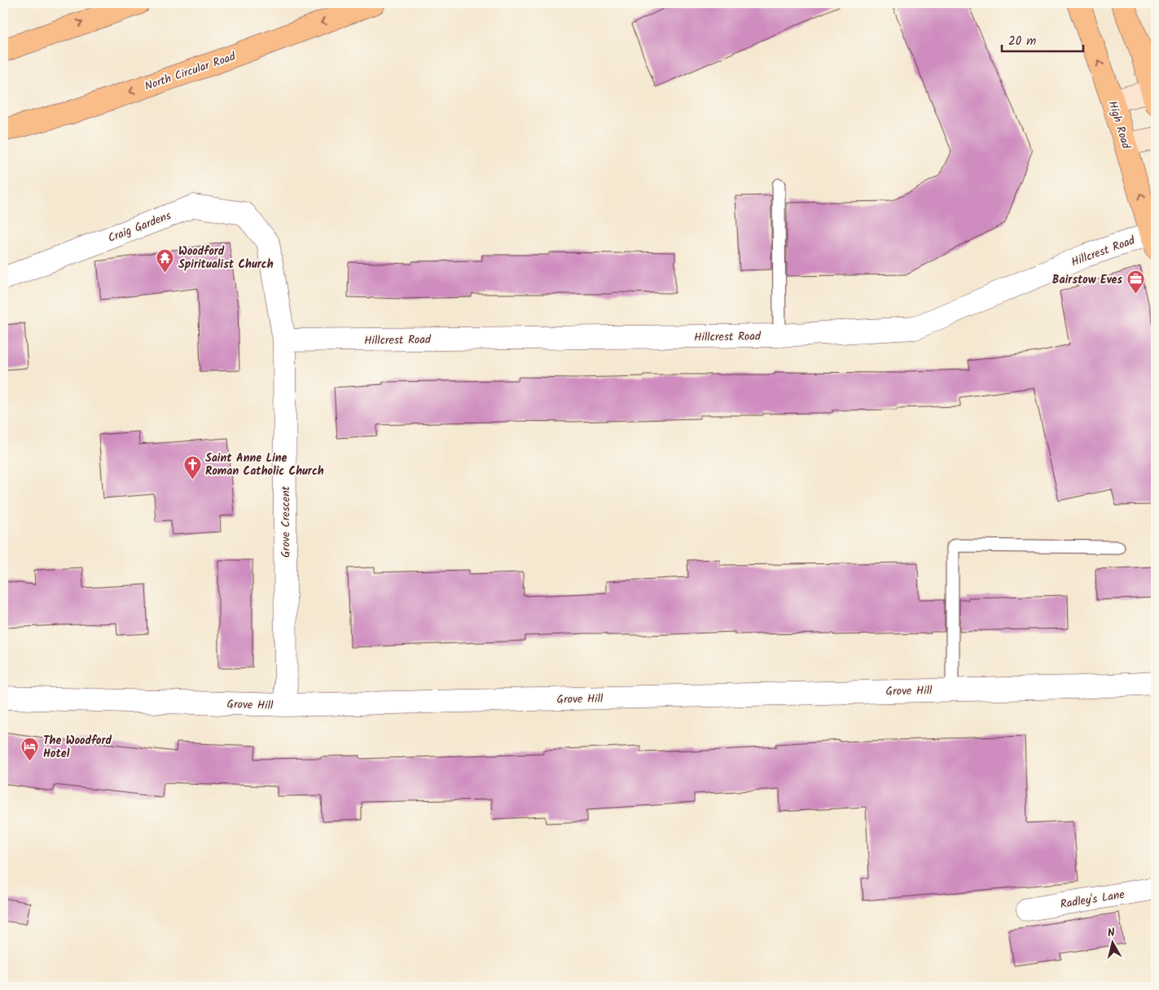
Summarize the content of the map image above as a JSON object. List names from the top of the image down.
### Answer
{
  "streets": {
    "main road": ["North Circular Road", "High Road"],
    "street": [
      "Craig Gardens",
      "Hillcrest Road",
      "Grove Crescent",
      "Grove Hill",
      "Radley's Lane"
    ]
  },
  "crossings": [
    ["High Road", "Hillcrest Road"],
    ["Craig Gardens", "Grove Crescent"],
    ["Hillcrest Road", "Grove Crescent"],
    ["Grove Crescent", "Grove Hill"]
  ],
  "places": {
    "temple": ["Woodford Spiritualist Church"],
    "office": ["Bairstow Eves"],
    "church": ["Saint Anne Line Roman Catholic Church"],
    "hotel": ["The Woodford Hotel"]
  },
  "scale_bar": "20 m",
  "north": "top"
}
